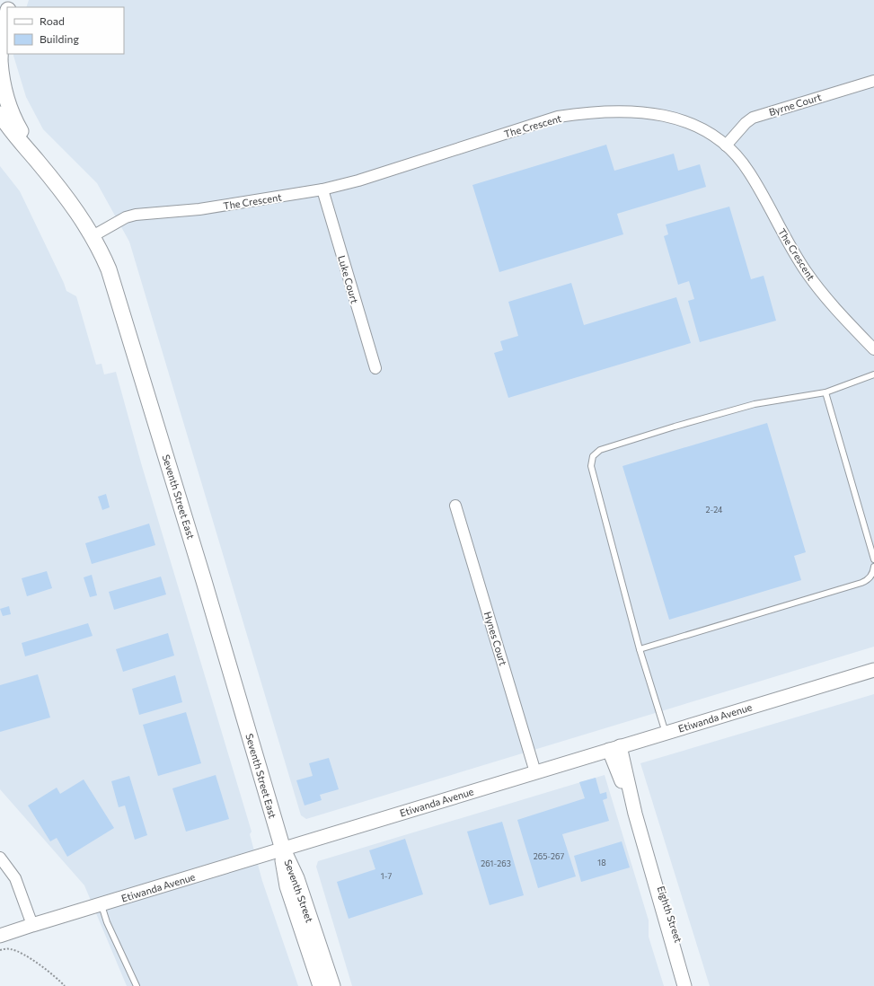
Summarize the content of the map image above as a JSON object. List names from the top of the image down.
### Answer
{
  "streets": {
    "main road": ["Seventh Street East", "Seventh Street"],
    "street": [
      "Byrne Court",
      "The Crescent",
      "Luke Court",
      "Hynes Court",
      "Etiwanda Avenue",
      "Eighth Street"
    ]
  },
  "crossings": [
    ["Byrne Court", "The Crescent"],
    ["The Crescent", "Luke Court"],
    ["The Crescent", "Seventh Street East"],
    ["Seventh Street East", "Etiwanda Avenue"],
    ["Seventh Street East", "Seventh Street"],
    ["Hynes Court", "Etiwanda Avenue"],
    ["Etiwanda Avenue", "Seventh Street"],
    ["Etiwanda Avenue", "Eighth Street"]
  ],
  "house_numbers": [
    "2-24",
    "265-267",
    "18",
    "261-263",
    "1-7"
  ],
  "legend": ["Road", "Building"]
}
